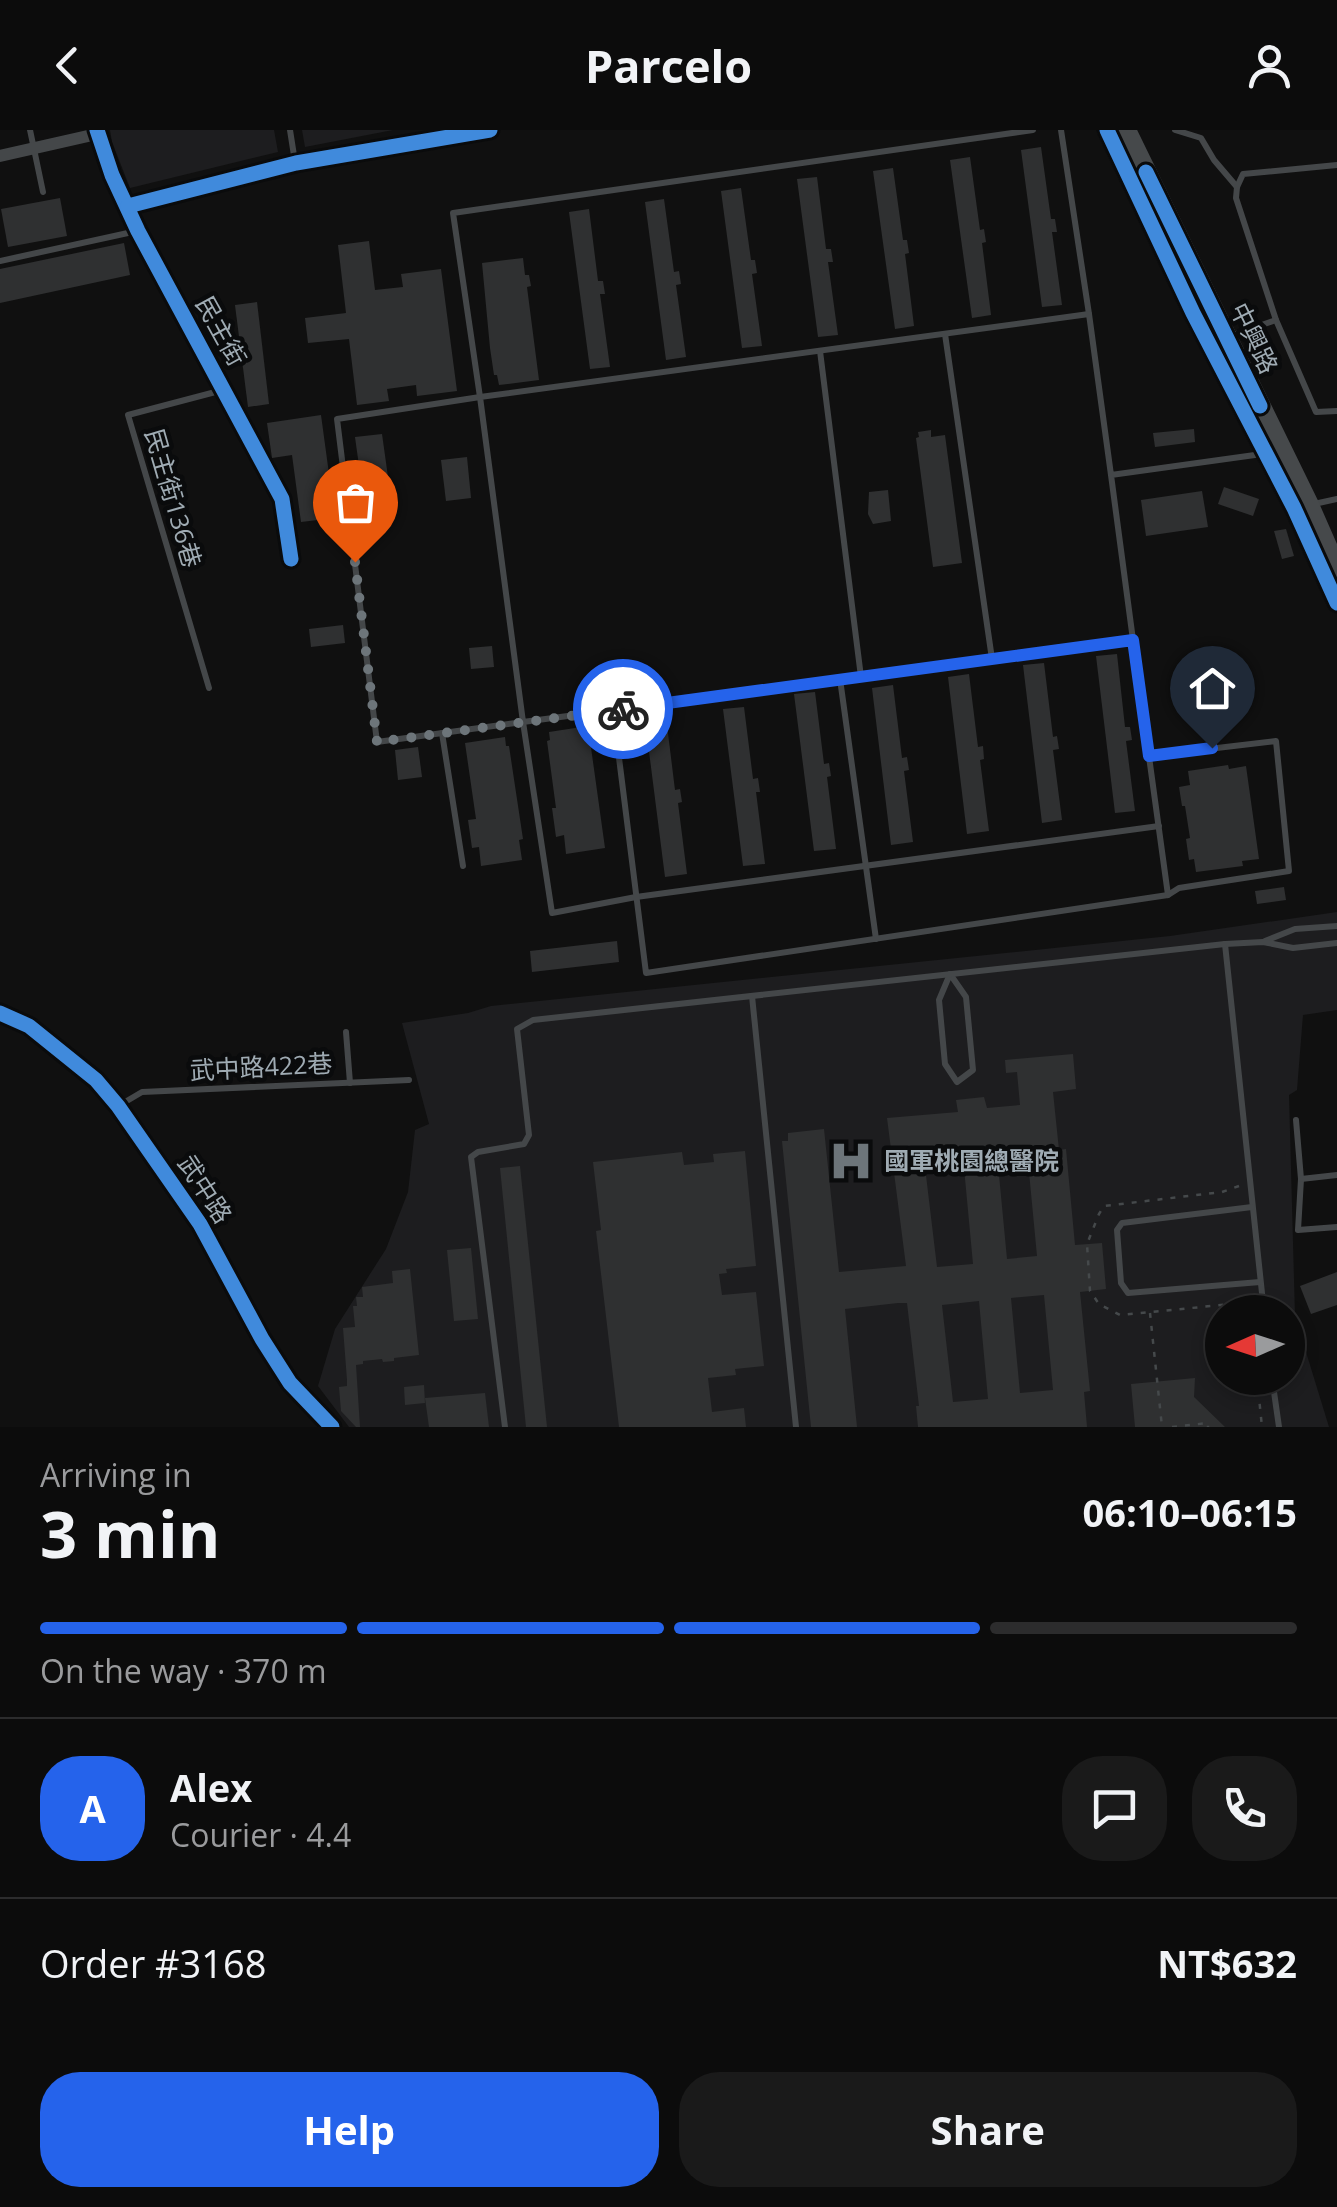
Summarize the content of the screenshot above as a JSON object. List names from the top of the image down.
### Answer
{
  "streets": {
    "main road": ["中興路"],
    "street": ["民主街", "武中路"],
    "lane": ["民主街136巷", "武中路422巷"]
  },
  "crossings": [
    ["民主街", "民主街136巷"],
    ["武中路422巷", "武中路"]
  ],
  "places": {
    "hospital": ["國軍桃園總醫院"]
  },
  "north": "left",
  "page": {
    "header": "Parcelo",
    "heading": ["3 min", "Arriving in", "06:10–06:15"],
    "panel": [
      "Alex",
      "Courier · 4.4",
      "Order #3168",
      "NT$632"
    ],
    "bar": "On the way · 370 m",
    "round": "A",
    "buttons": ["Help", "Share"]
  }
}
